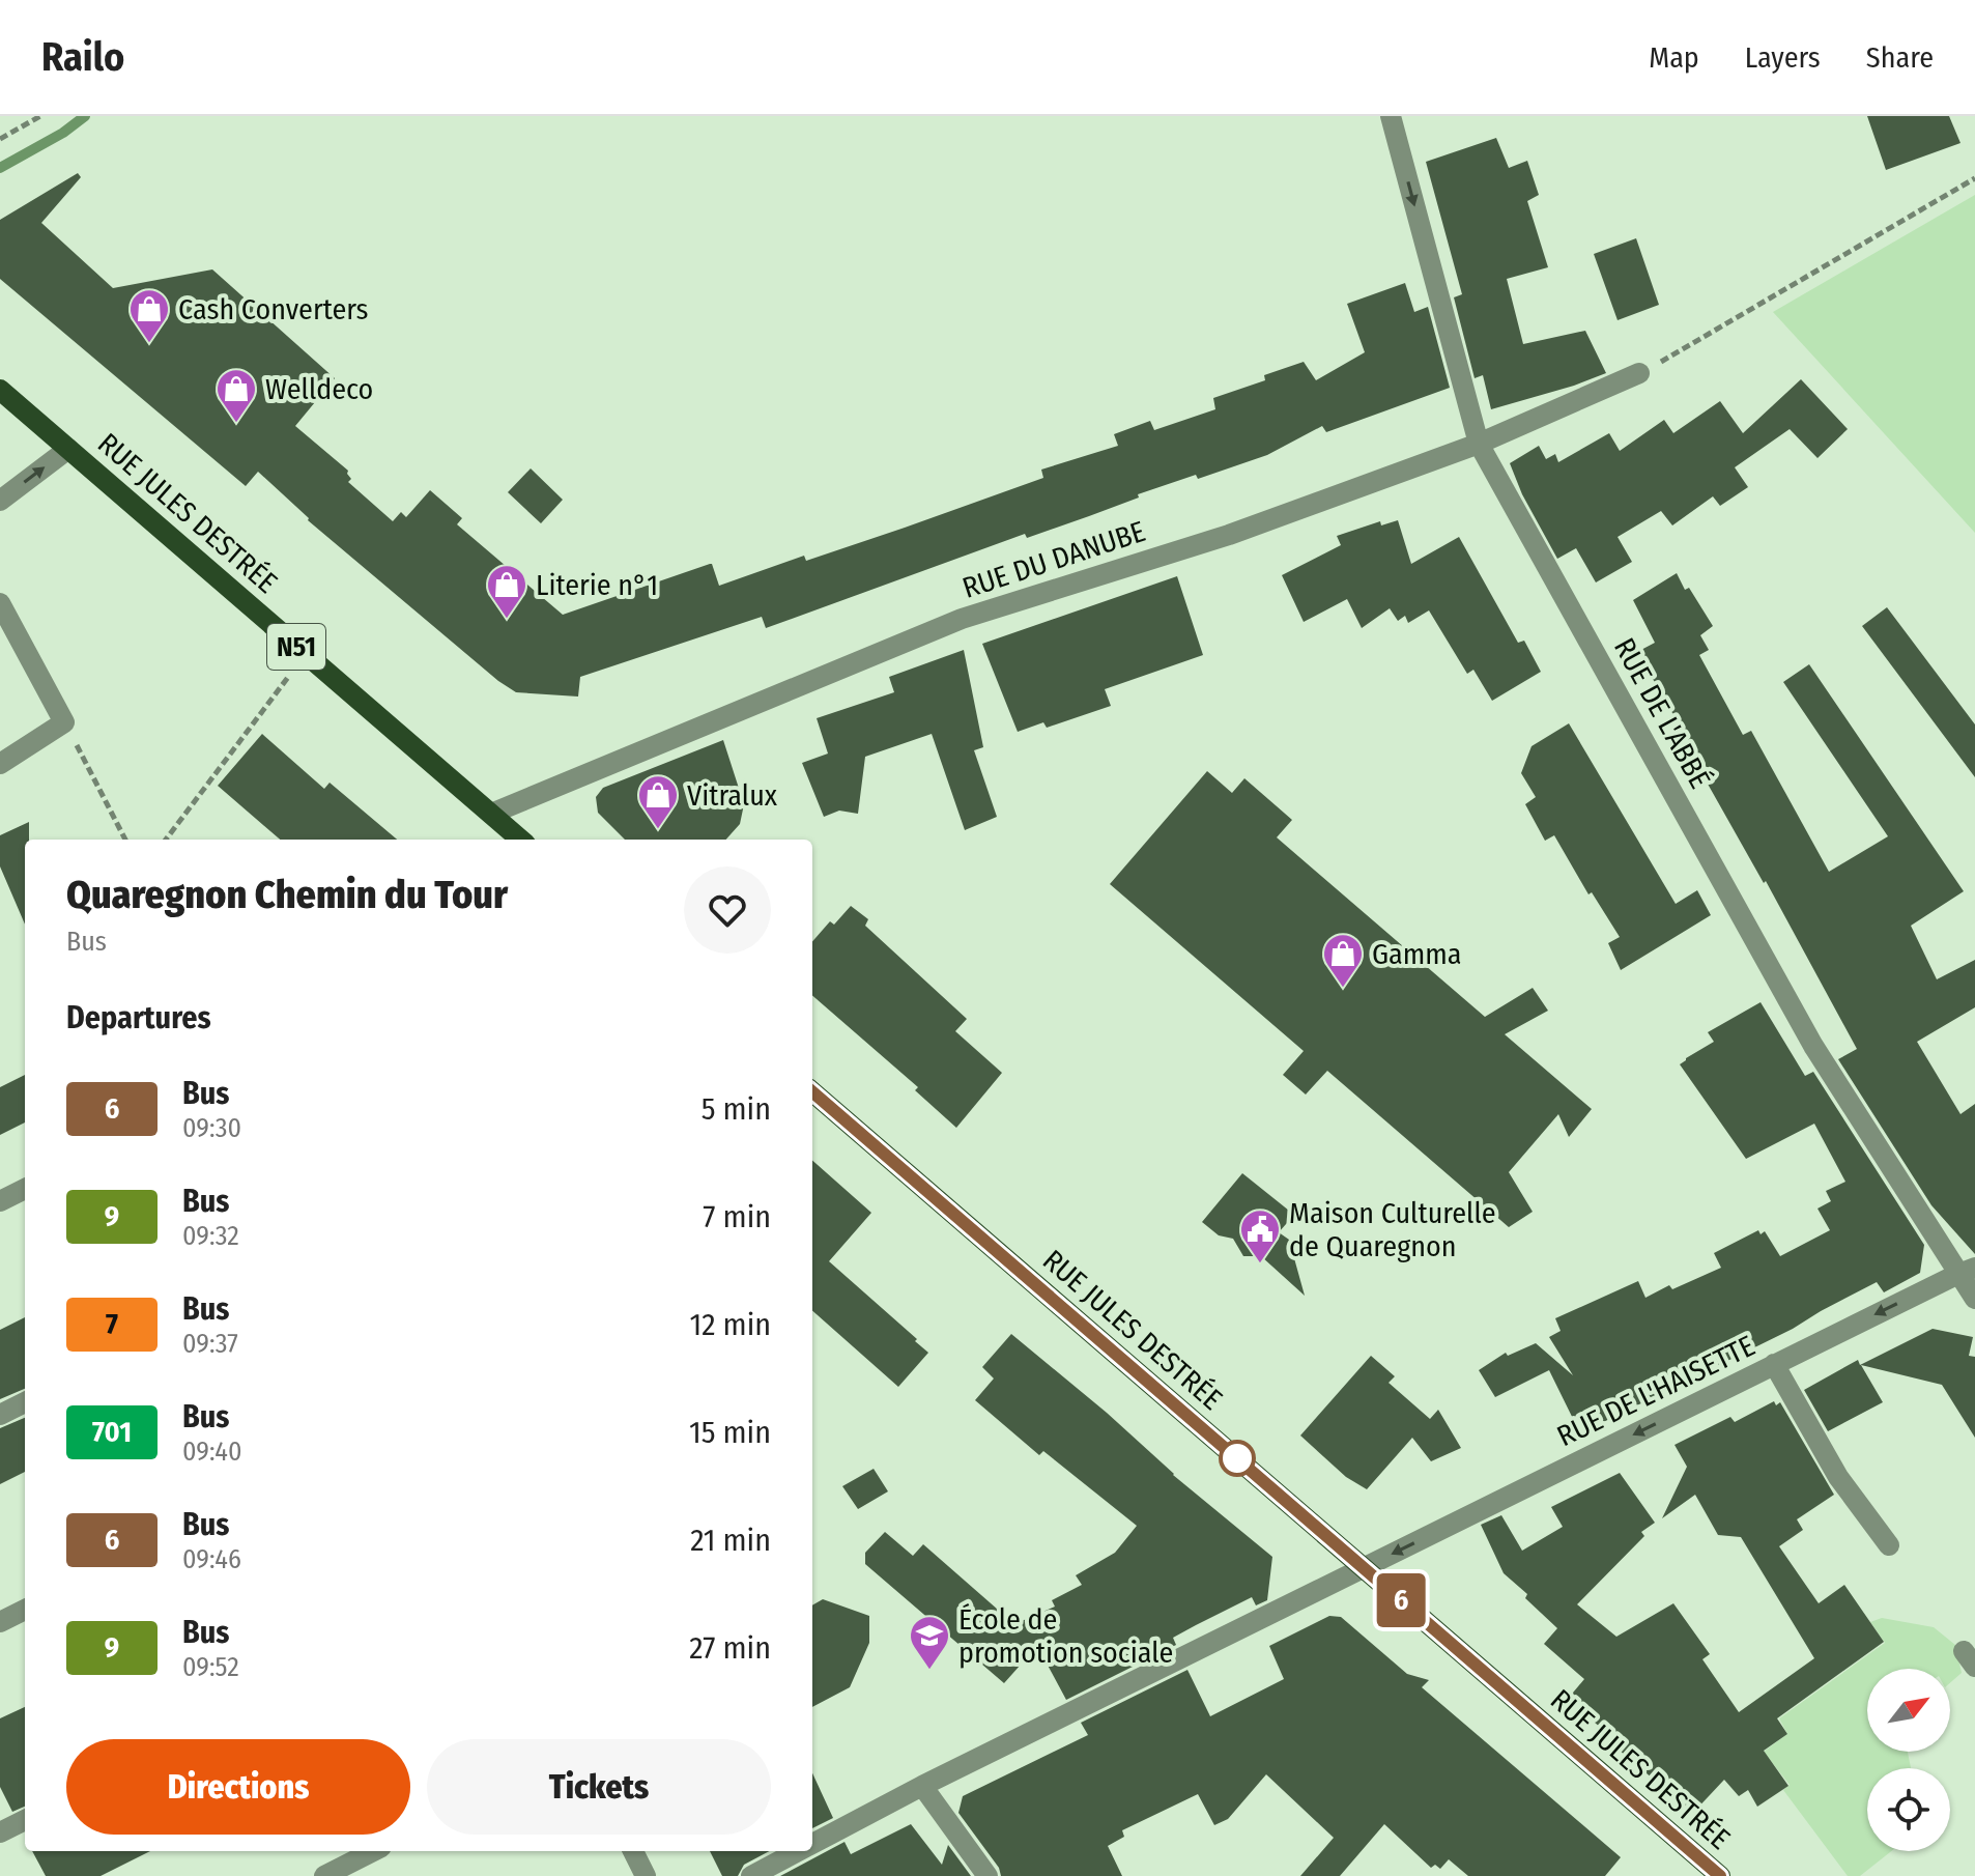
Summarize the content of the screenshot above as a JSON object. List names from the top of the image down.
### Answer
{
  "streets": {
    "main road": ["RUE JULES DESTRÉE", "N51"],
    "street": ["RUE DU DANUBE", "RUE DE L'ABBÉ", "RUE DE L'HAISETTE"]
  },
  "crossings": [
    ["RUE JULES DESTRÉE", "RUE DU DANUBE"],
    ["RUE JULES DESTRÉE", "RUE DE L'HAISETTE"],
    ["RUE DU DANUBE", "RUE DE L'ABBÉ"],
    ["RUE DE L'ABBÉ", "RUE DE L'HAISETTE"]
  ],
  "one_way": ["RUE DE L'HAISETTE"],
  "places": {
    "shop": [
      "Cash Converters",
      "Welldeco",
      "Literie n°1",
      "Vitralux",
      "Gamma"
    ],
    "public building": ["Maison Culturelle de Quaregnon"],
    "school or university": ["École de promotion sociale"]
  },
  "lines": ["bus line 6"],
  "north": "top right",
  "page": {
    "header": "Railo",
    "nav": ["Map", "Layers", "Share"],
    "on_map": "6",
    "heading": [
      ["Quaregnon Chemin du Tour", "Bus"],
      "Departures"
    ],
    "list": [
      {
        "mark": "6",
        "name": "Bus",
        "note": "09:30",
        "value": "5 min"
      },
      {
        "mark": "9",
        "name": "Bus",
        "note": "09:32",
        "value": "7 min"
      },
      {
        "mark": "7",
        "name": "Bus",
        "note": "09:37",
        "value": "12 min"
      },
      {
        "mark": "701",
        "name": "Bus",
        "note": "09:40",
        "value": "15 min"
      },
      {
        "mark": "6",
        "name": "Bus",
        "note": "09:46",
        "value": "21 min"
      },
      {
        "mark": "9",
        "name": "Bus",
        "note": "09:52",
        "value": "27 min"
      }
    ],
    "buttons": ["Directions", "Tickets"]
  }
}
